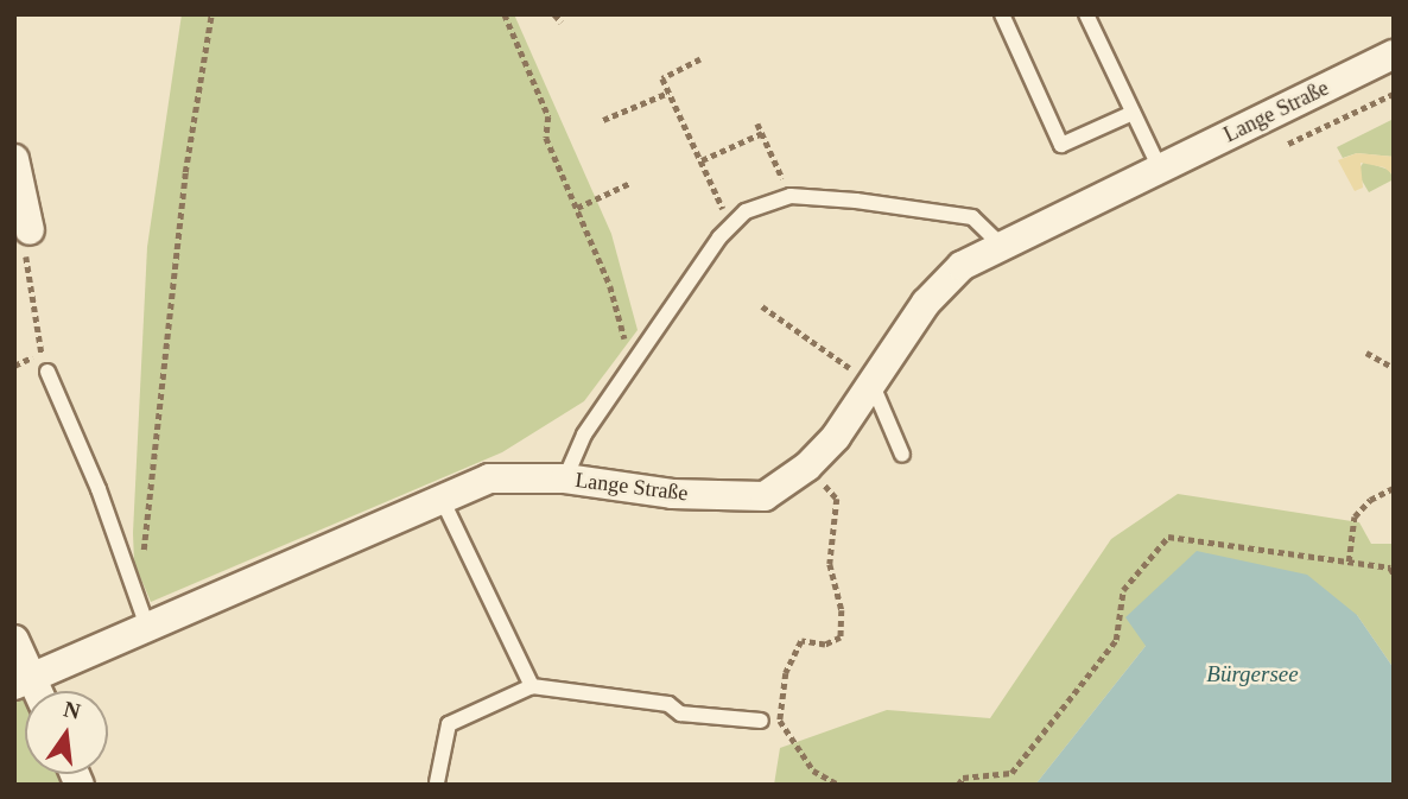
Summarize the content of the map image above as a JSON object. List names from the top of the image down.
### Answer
{
  "streets": {
    "street": ["Lange Straße"]
  },
  "water": ["Bürgersee"],
  "north": "top"
}
